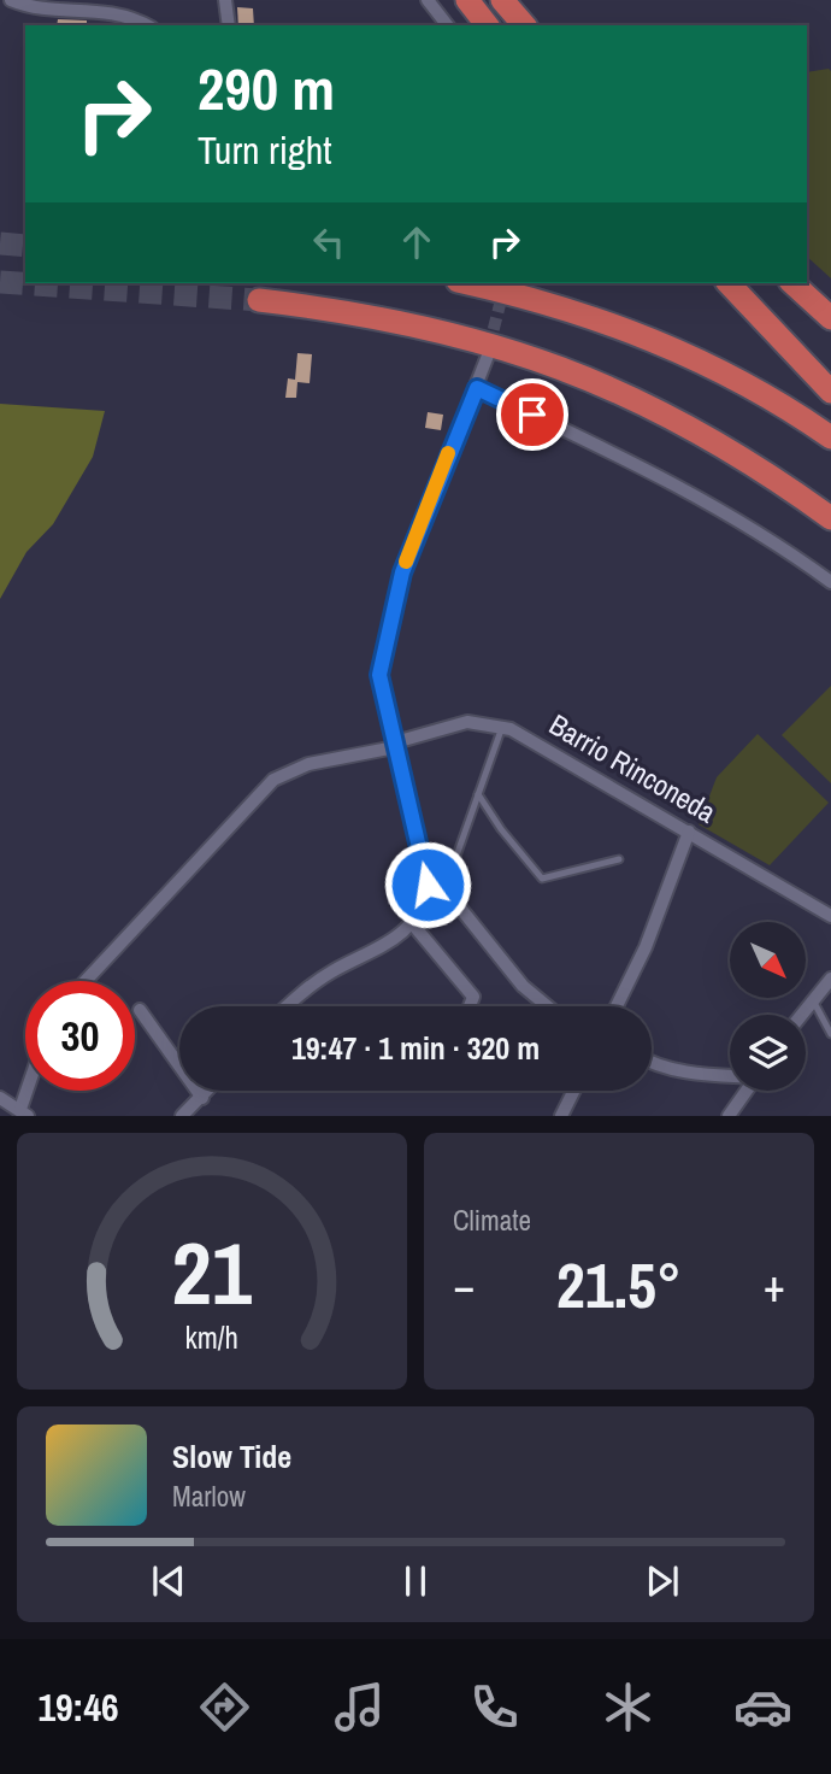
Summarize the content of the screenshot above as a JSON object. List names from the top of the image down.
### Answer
{
  "streets": {
    "street": ["Barrio Rinconeda"]
  },
  "north": "bottom right",
  "page": {
    "turn": ["290 m", "Turn right"],
    "limit": "30",
    "trip": "19:47 · 1 min · 320 m",
    "tile": "Climate",
    "heat": ["−", "21.5°", "+"],
    "song": ["Slow Tide", "Marlow"],
    "tabs": "19:46",
    "gauge": ["21", "km/h"]
  }
}
